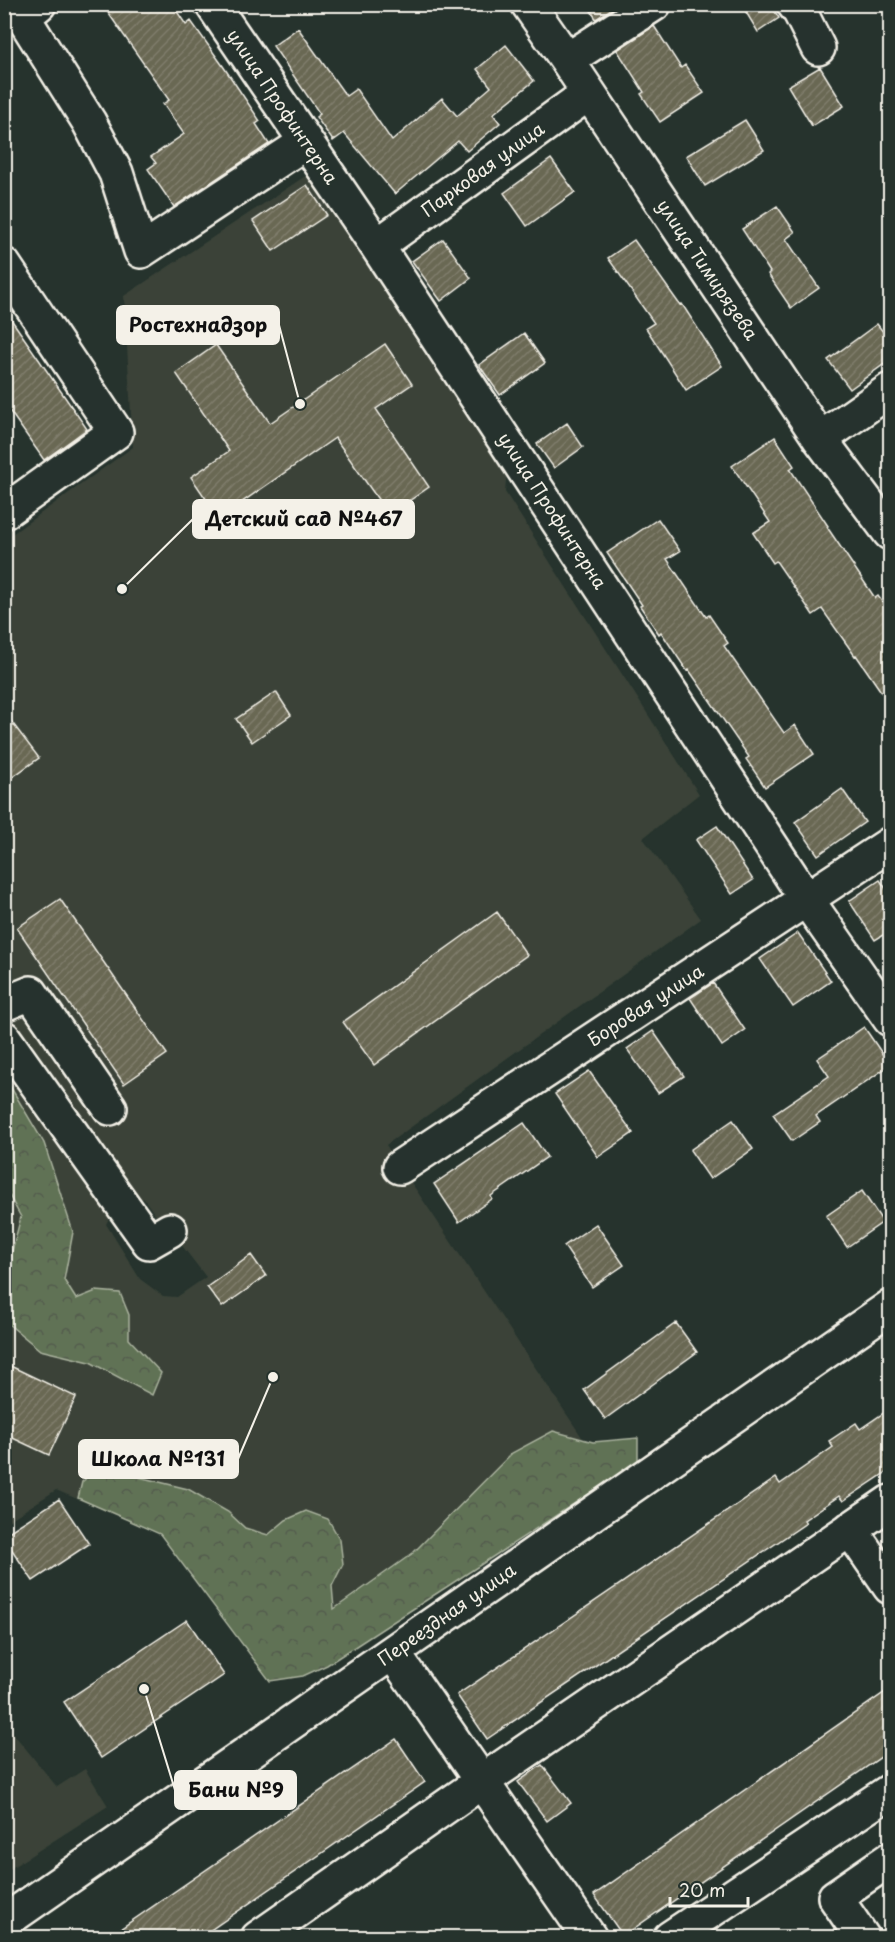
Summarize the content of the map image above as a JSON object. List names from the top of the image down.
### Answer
{
  "streets": {
    "street": [
      "улица Профинтерна",
      "Парковая улица",
      "улица Тимирязева",
      "Боровая улица",
      "Переездная улица"
    ]
  },
  "crossings": [
    ["улица Профинтерна", "Парковая улица"],
    ["улица Профинтерна", "Боровая улица"],
    ["Парковая улица", "улица Тимирязева"]
  ],
  "places": [
    "Ростехнадзор",
    "Детский сад №467",
    "Школа №131",
    "Бани №9"
  ],
  "scale_bar": "20 m"
}
